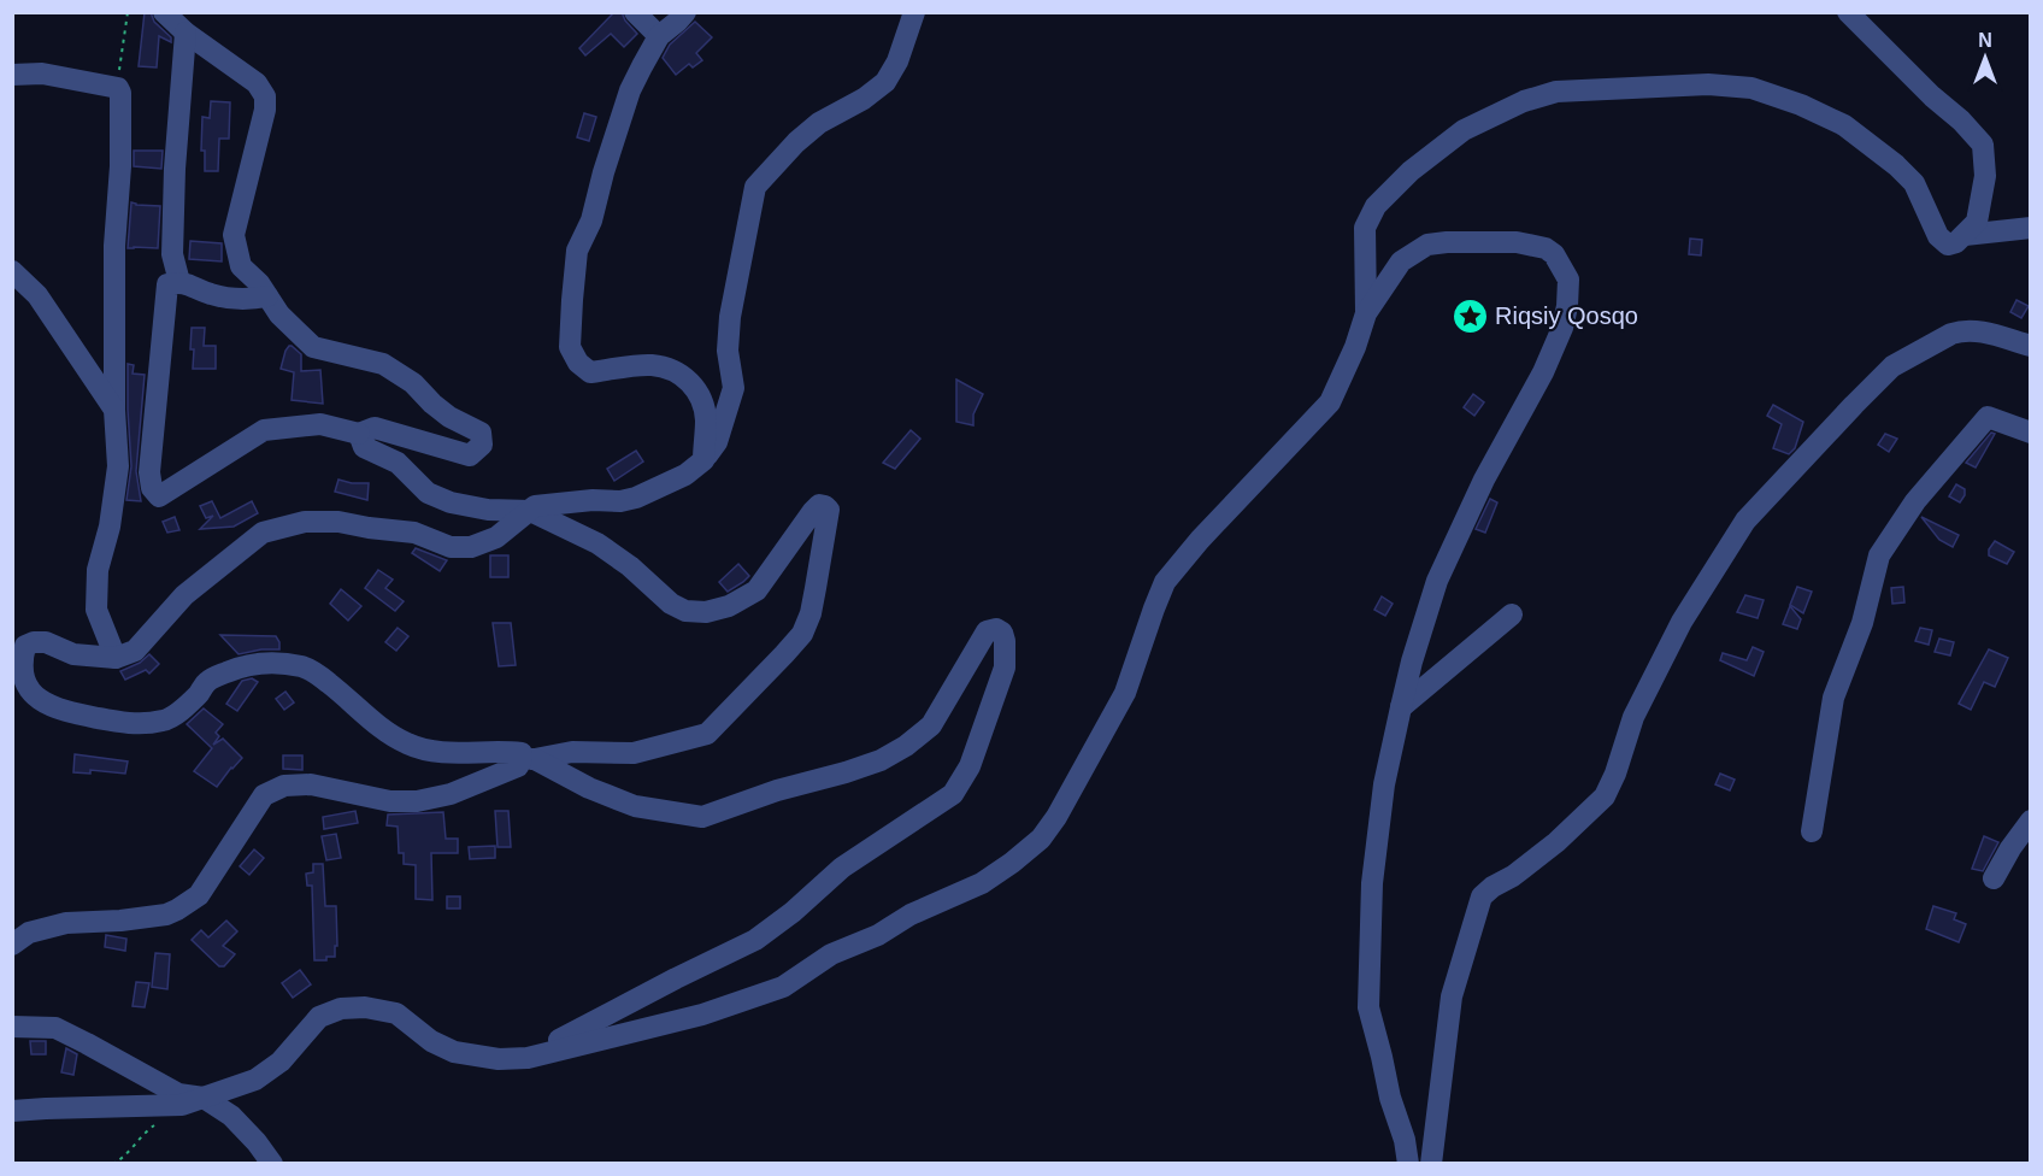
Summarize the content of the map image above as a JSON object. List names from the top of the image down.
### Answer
{
  "places": {
    "place": ["Riqsiy Qosqo"]
  },
  "north": "top"
}
